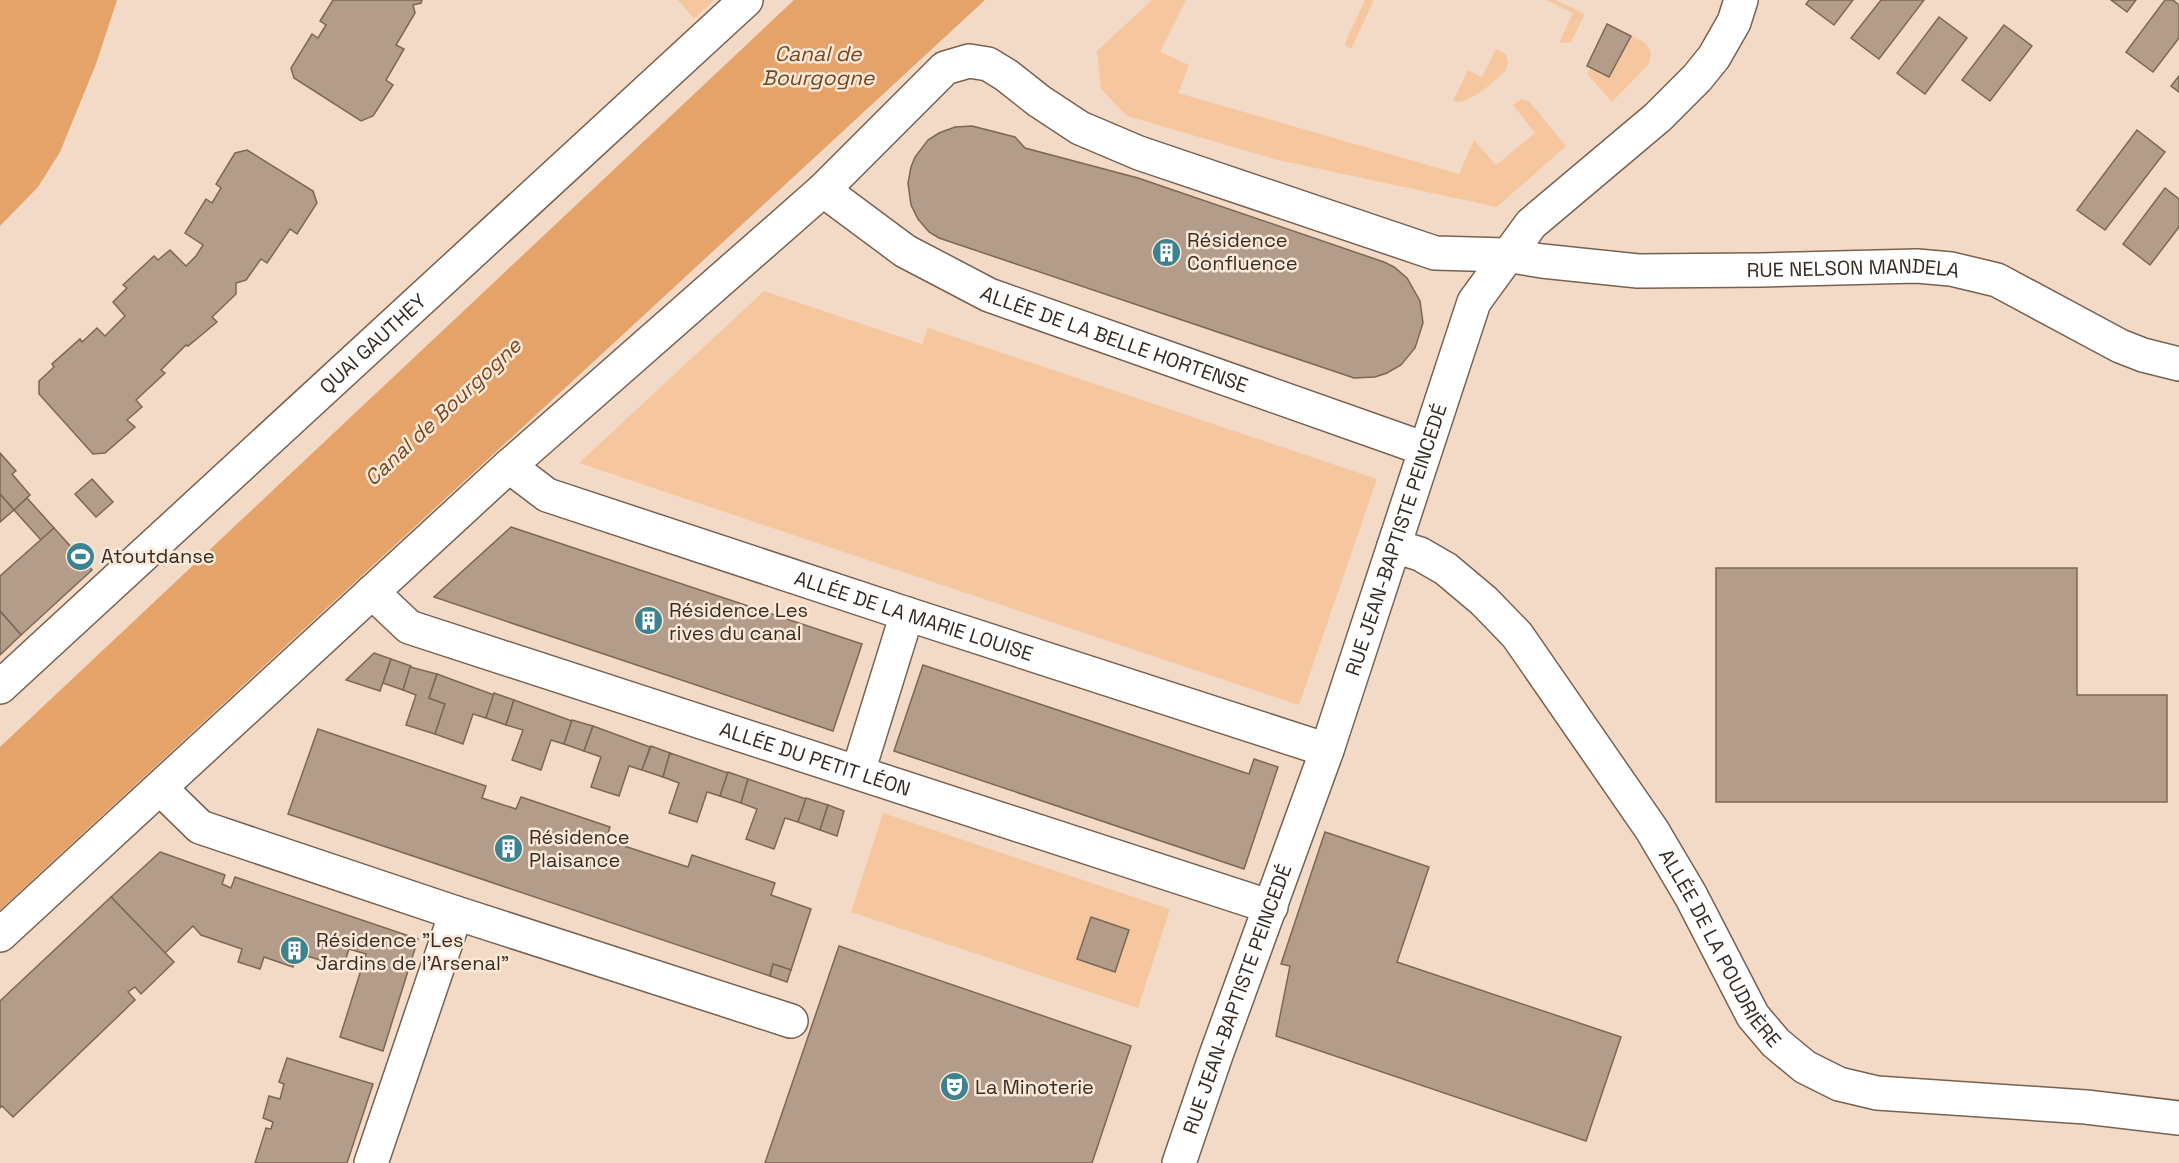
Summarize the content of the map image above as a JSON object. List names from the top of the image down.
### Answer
{
  "streets": {
    "street": [
      "RUE NELSON MANDELA",
      "ALLÉE DE LA BELLE HORTENSE",
      "QUAI GAUTHEY",
      "RUE JEAN-BAPTISTE PEINCEDÉ",
      "ALLÉE DE LA MARIE LOUISE",
      "ALLÉE DU PETIT LÉON",
      "ALLÉE DE LA POUDRIÈRE"
    ]
  },
  "crossings": [
    ["RUE NELSON MANDELA", "ALLÉE DE LA BELLE HORTENSE"],
    ["RUE NELSON MANDELA", "RUE JEAN-BAPTISTE PEINCEDÉ"],
    ["RUE NELSON MANDELA", "ALLÉE DE LA MARIE LOUISE"],
    ["RUE NELSON MANDELA", "ALLÉE DU PETIT LÉON"],
    ["ALLÉE DE LA BELLE HORTENSE", "RUE JEAN-BAPTISTE PEINCEDÉ"],
    ["RUE JEAN-BAPTISTE PEINCEDÉ", "ALLÉE DE LA MARIE LOUISE"],
    ["RUE JEAN-BAPTISTE PEINCEDÉ", "ALLÉE DU PETIT LÉON"],
    ["RUE JEAN-BAPTISTE PEINCEDÉ", "ALLÉE DE LA POUDRIÈRE"]
  ],
  "water": ["Canal de Bourgogne"],
  "places": {
    "building": [
      "Résidence Confluence",
      "Résidence Les rives du canal",
      "Résidence Plaisance",
      "Résidence \"Les Jardins de l'Arsenal\""
    ],
    "sports": ["Atoutdanse"],
    "theatre": ["La Minoterie"]
  }
}
